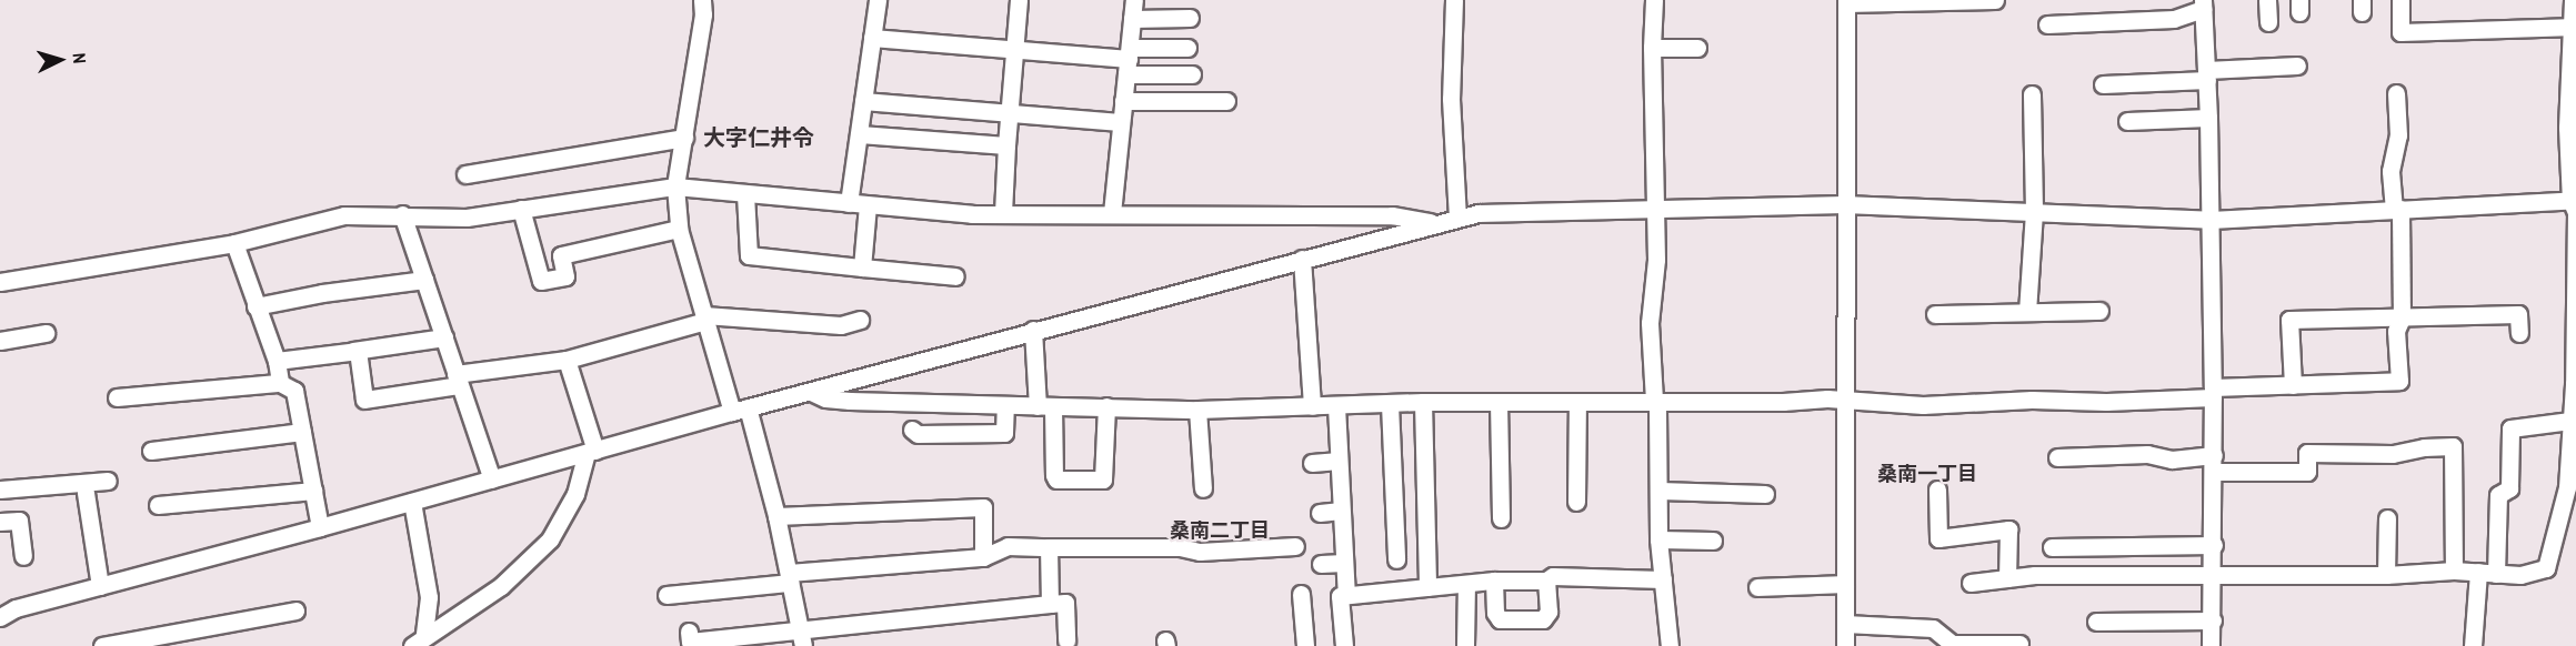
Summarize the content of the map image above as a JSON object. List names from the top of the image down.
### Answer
{
  "districts": ["大字仁井令", "桑南一丁目", "桑南二丁目"],
  "north": "right"
}
